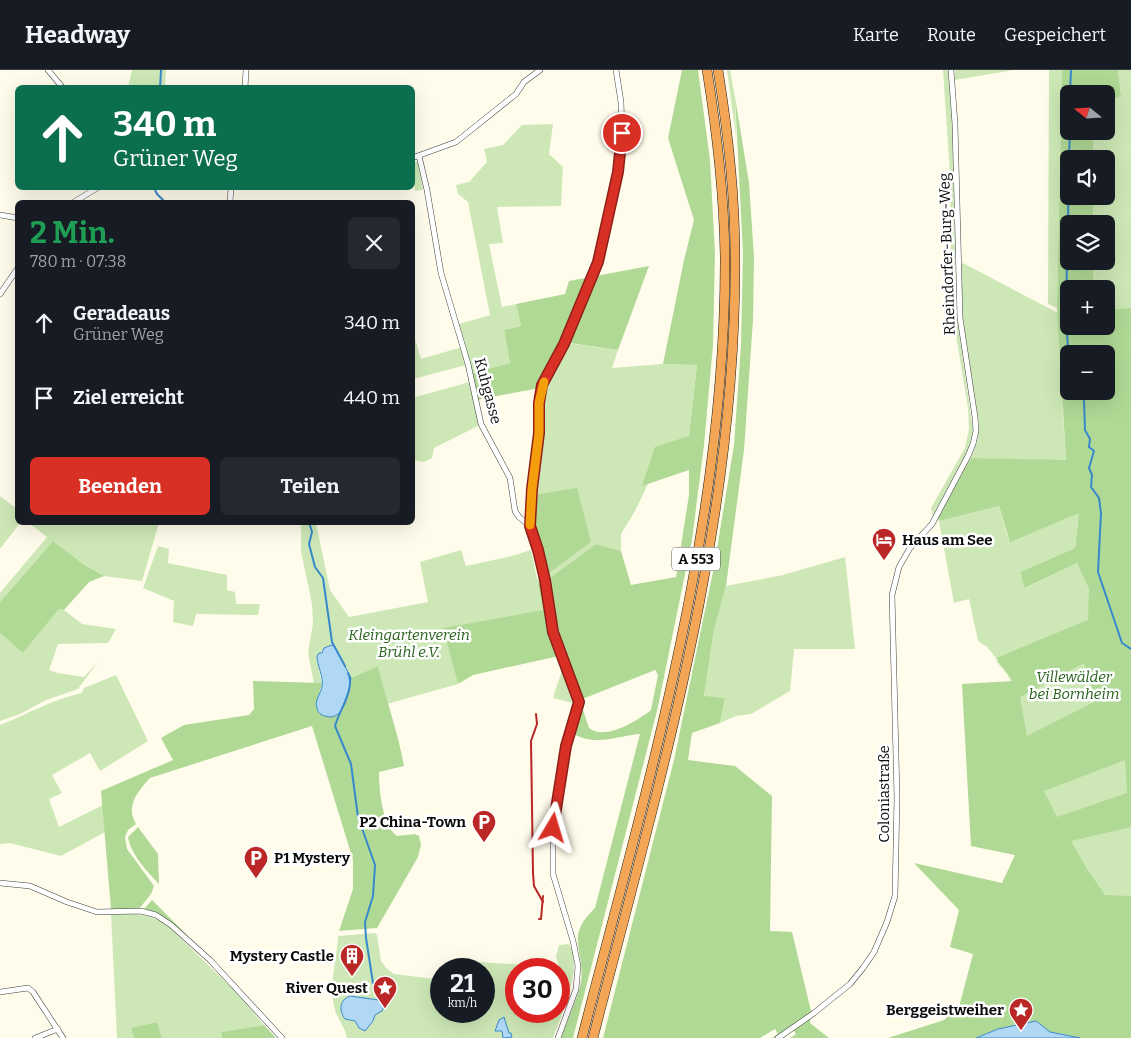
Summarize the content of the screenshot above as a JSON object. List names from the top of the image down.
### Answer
{
  "streets": {
    "highway": ["A 553"],
    "street": ["Rheindorfer-Burg-Weg", "Kuhgasse", "Coloniastraße"]
  },
  "crossings": [
    ["Rheindorfer-Burg-Weg", "Coloniastraße"]
  ],
  "parks": ["Kleingartenverein Brühl e.V.", "Villewälder bei Bornheim"],
  "places": {
    "hotel": ["Haus am See"],
    "parking": ["P2 China-Town", "P1 Mystery"],
    "building": ["Mystery Castle"],
    "place": ["River Quest", "Berggeistweiher"]
  },
  "north": "left",
  "page": {
    "header": "Headway",
    "nav": ["Karte", "Route", "Gespeichert"],
    "map_buttons": ["+", "−"],
    "turn": ["340 m", "Grüner Weg"],
    "heading": ["2 Min.", "780 m · 07:38"],
    "list": [
      {
        "name": "Geradeaus",
        "note": "Grüner Weg",
        "value": "340 m"
      },
      {
        "name": "Ziel erreicht",
        "value": "440 m"
      }
    ],
    "buttons": ["Beenden", "Teilen"],
    "speed": "21 km/h",
    "limit": "30"
  }
}
